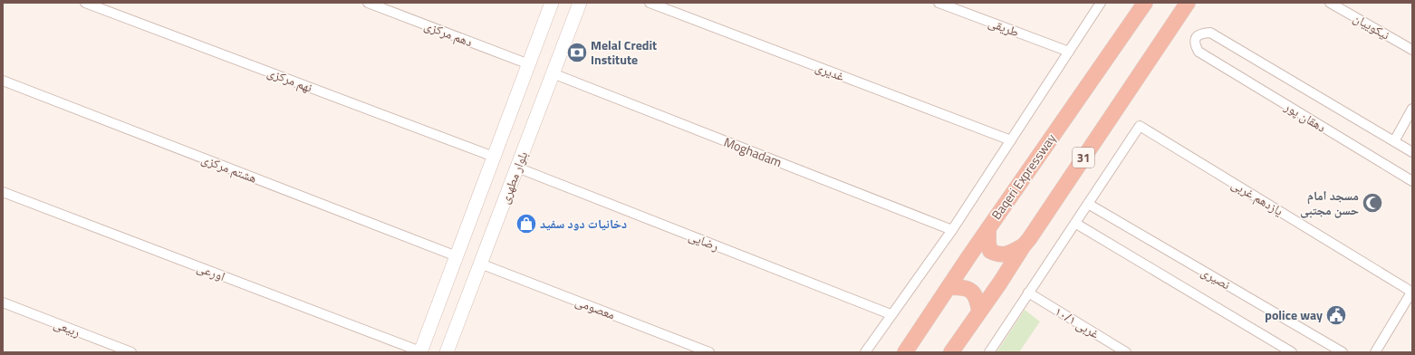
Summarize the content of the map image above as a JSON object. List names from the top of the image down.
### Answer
{
  "streets": {
    "highway": ["31", "Baqeri Expressway"],
    "main road": ["بلوار مطهری"],
    "street": [
      "نیکوییان",
      "طریقی",
      "دهم مرکزی",
      "غدیری",
      "نهم مرکزی",
      "دهقان پور",
      "Moghadam",
      "هشتم مرکزی",
      "یازدهم غربی",
      "رضایی",
      "اورعی",
      "نصیری",
      "معصومی",
      "۱۰/۱ غربی",
      "ربیعی"
    ]
  },
  "crossings": [
    ["دهم مرکزی", "بلوار مطهری"],
    ["نهم مرکزی", "بلوار مطهری"],
    ["Moghadam", "بلوار مطهری"],
    ["هشتم مرکزی", "بلوار مطهری"],
    ["بلوار مطهری", "رضایی"],
    ["بلوار مطهری", "اورعی"],
    ["بلوار مطهری", "معصومی"],
    ["یازدهم غربی", "نصیری"]
  ],
  "places": {
    "bank": ["Melal Credit Institute"],
    "mosque": ["مسجد امام حسن مجتبی"],
    "shop": ["دخانیات دود سفید"],
    "public building": ["police way"]
  }
}
